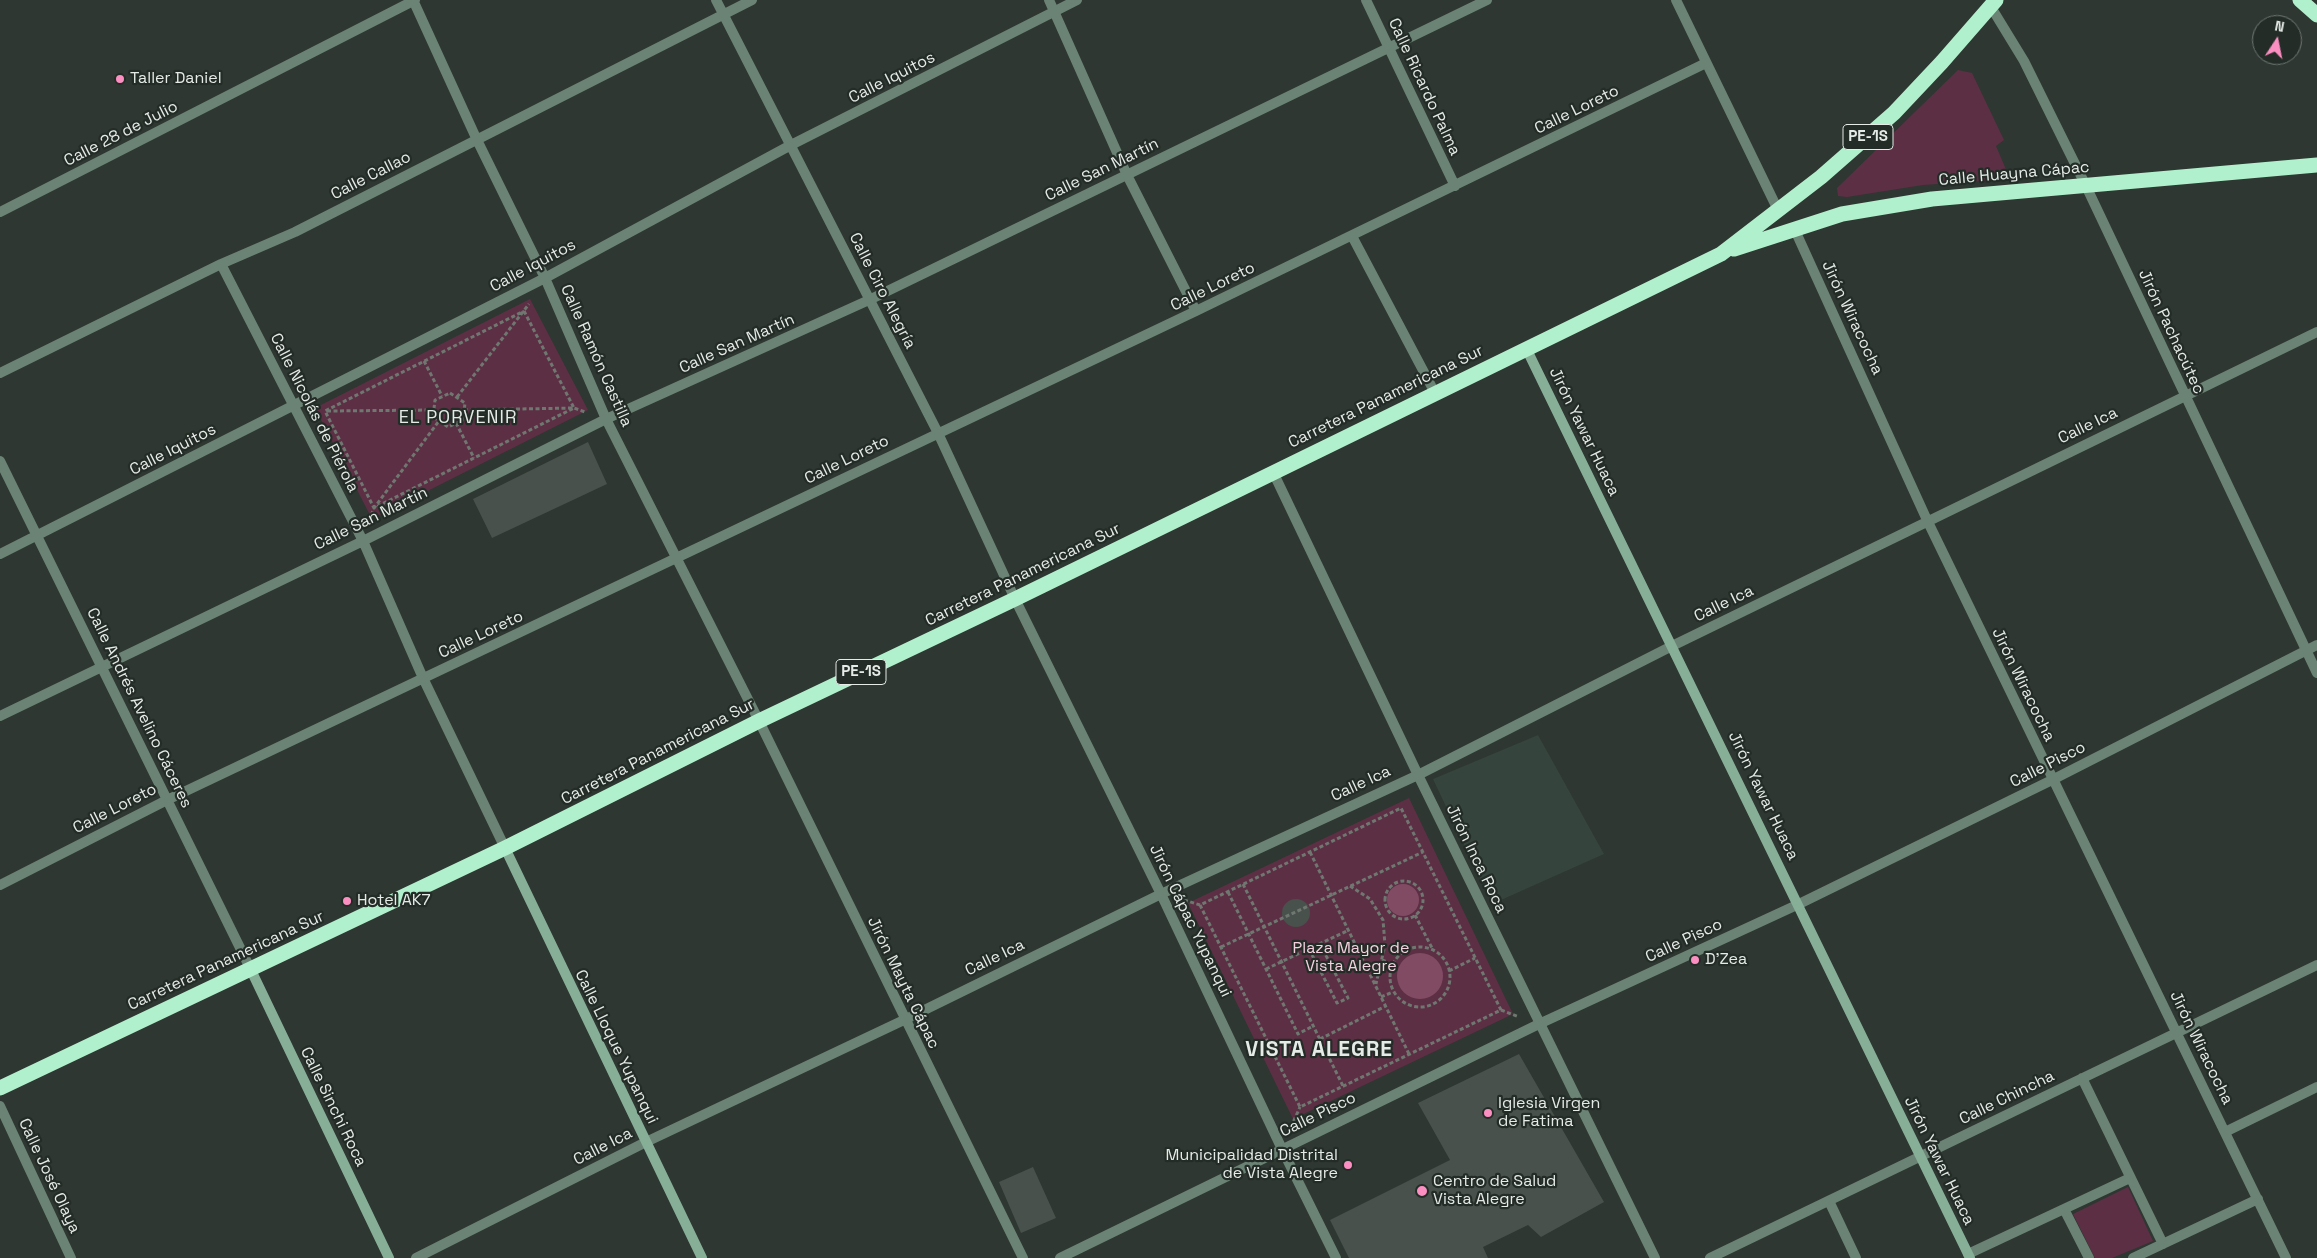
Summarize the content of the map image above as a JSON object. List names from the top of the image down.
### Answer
{
  "streets": {
    "highway": ["PE-1S", "Calle Huayna Cápac", "Carretera Panamericana Sur"],
    "street": [
      "Calle Iquitos",
      "Calle Ricardo Palma",
      "Calle Loreto",
      "Calle 28 de Julio",
      "Calle San Martín",
      "Calle Callao",
      "Calle Ciro Alegría",
      "Jirón Wiracocha",
      "Jirón Pachacútec",
      "Calle Ramón Castilla",
      "Calle Nicolás de Piérola",
      "Calle Ica",
      "Jirón Yawar Huaca",
      "Calle Andrés Avelino Cáceres",
      "Calle Pisco",
      "Jirón Inca Roca",
      "Jirón Cápac Yupanqui",
      "Jirón Mayta Cápac",
      "Calle Lloque Yupanqui",
      "Calle Chincha",
      "Calle Sinchi Roca",
      "Calle José Olaya"
    ]
  },
  "crossings": [
    ["Calle Iquitos", "Calle Ciro Alegría"],
    ["Calle Iquitos", "Calle Ramón Castilla"],
    ["Calle Iquitos", "Calle Nicolás de Piérola"],
    ["Calle Iquitos", "Calle Andrés Avelino Cáceres"],
    ["Calle Ricardo Palma", "Calle Loreto"],
    ["Calle Ricardo Palma", "Calle San Martín"],
    ["Calle Loreto", "Calle Ciro Alegría"],
    ["Calle Loreto", "Calle Ramón Castilla"],
    ["Calle Loreto", "Calle Nicolás de Piérola"],
    ["Calle Loreto", "Calle Andrés Avelino Cáceres"],
    ["Calle 28 de Julio", "Calle Ramón Castilla"],
    ["Calle San Martín", "Calle Ciro Alegría"],
    ["Calle San Martín", "Calle Ramón Castilla"],
    ["Calle San Martín", "Calle Nicolás de Piérola"],
    ["Calle San Martín", "Calle Andrés Avelino Cáceres"],
    ["Calle Huayna Cápac", "Jirón Wiracocha"],
    ["Calle Huayna Cápac", "Jirón Pachacútec"],
    ["Calle Huayna Cápac", "Carretera Panamericana Sur"],
    ["Calle Callao", "Calle Ciro Alegría"],
    ["Calle Callao", "Calle Ramón Castilla"],
    ["Calle Callao", "Calle Nicolás de Piérola"],
    ["Calle Ciro Alegría", "Carretera Panamericana Sur"],
    ["Calle Ciro Alegría", "Jirón Cápac Yupanqui"],
    ["Jirón Wiracocha", "Calle Ica"],
    ["Jirón Wiracocha", "Calle Pisco"],
    ["Jirón Wiracocha", "Calle Chincha"],
    ["Jirón Pachacútec", "Carretera Panamericana Sur"],
    ["Jirón Pachacútec", "Calle Ica"],
    ["Jirón Pachacútec", "Calle Pisco"],
    ["Calle Ramón Castilla", "Carretera Panamericana Sur"],
    ["Calle Ramón Castilla", "Jirón Mayta Cápac"],
    ["Carretera Panamericana Sur", "Calle Nicolás de Piérola"],
    ["Carretera Panamericana Sur", "Jirón Yawar Huaca"],
    ["Carretera Panamericana Sur", "Calle Andrés Avelino Cáceres"],
    ["Carretera Panamericana Sur", "Jirón Inca Roca"],
    ["Carretera Panamericana Sur", "Jirón Cápac Yupanqui"],
    ["Carretera Panamericana Sur", "Jirón Mayta Cápac"],
    ["Carretera Panamericana Sur", "Calle Lloque Yupanqui"],
    ["Carretera Panamericana Sur", "Calle Sinchi Roca"],
    ["Calle Nicolás de Piérola", "Calle Lloque Yupanqui"],
    ["Calle Ica", "Jirón Yawar Huaca"],
    ["Calle Ica", "Jirón Inca Roca"],
    ["Calle Ica", "Jirón Cápac Yupanqui"],
    ["Calle Ica", "Jirón Mayta Cápac"],
    ["Calle Ica", "Calle Lloque Yupanqui"],
    ["Jirón Yawar Huaca", "Calle Pisco"],
    ["Jirón Yawar Huaca", "Calle Chincha"],
    ["Calle Andrés Avelino Cáceres", "Calle Sinchi Roca"],
    ["Calle Pisco", "Jirón Inca Roca"],
    ["Calle Pisco", "Jirón Cápac Yupanqui"]
  ],
  "districts": ["EL PORVENIR", "VISTA ALEGRE"],
  "parks": ["Plaza Mayor de Vista Alegre"],
  "places": [
    "Taller Daniel",
    "Hotel AK7",
    "D'Zea",
    "Iglesia Virgen de Fatima",
    "Municipalidad Distrital de Vista Alegre",
    "Centro de Salud Vista Alegre"
  ],
  "north": "top"
}
